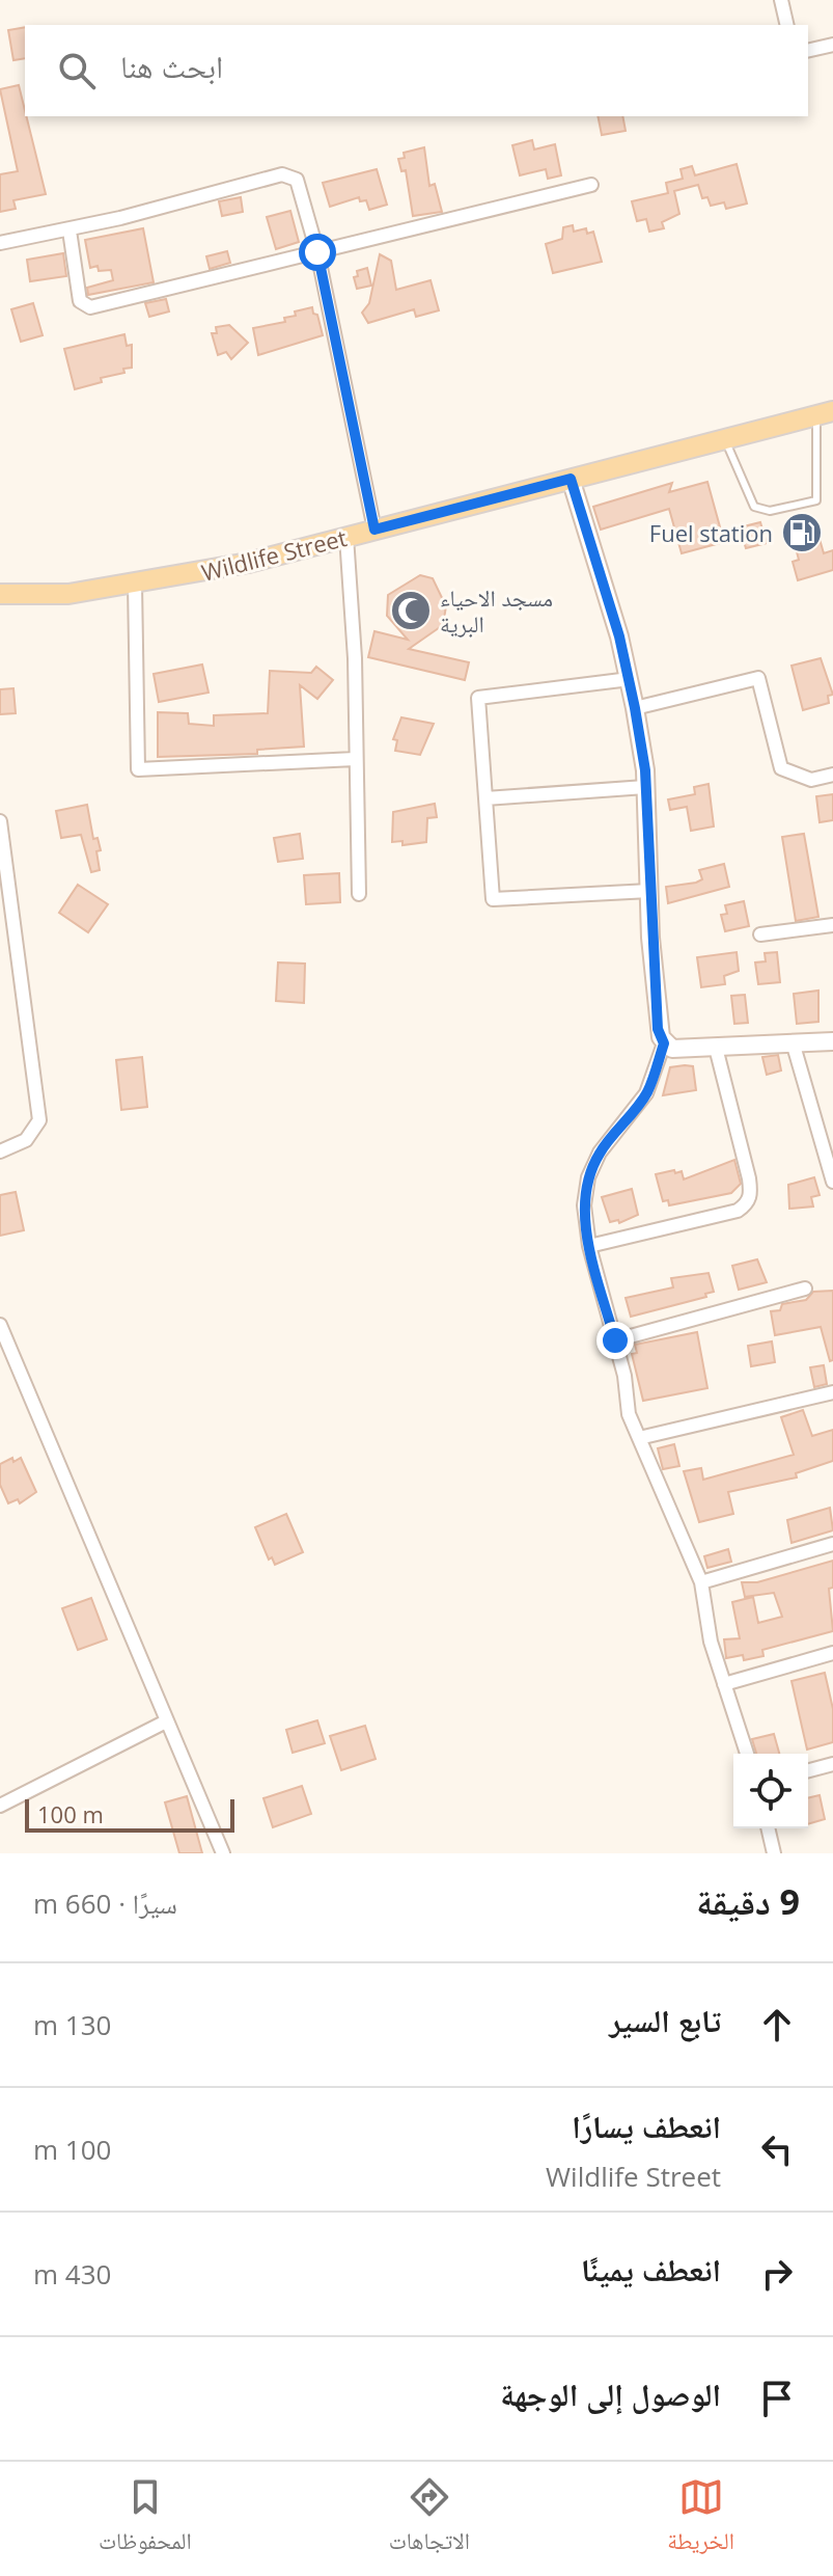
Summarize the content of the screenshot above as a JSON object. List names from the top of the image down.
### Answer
{
  "streets": {
    "main road": ["Wildlife Street"]
  },
  "places": {
    "fuel station": ["Fuel station"],
    "mosque": ["مسجد الاحياء البرية"]
  },
  "scale_bar": "100 m",
  "page": {
    "search": "ابحث هنا",
    "scale": "100 m",
    "heading": ["9 دقيقة", "سيرًا · 660 m"],
    "list": [
      ["تابع السير", "130 m"],
      ["انعطف يسارًا", "Wildlife Street", "100 m"],
      ["انعطف يمينًا", "430 m"],
      "الوصول إلى الوجهة"
    ],
    "nav": ["الخريطة", "الاتجاهات", "المحفوظات"]
  }
}
